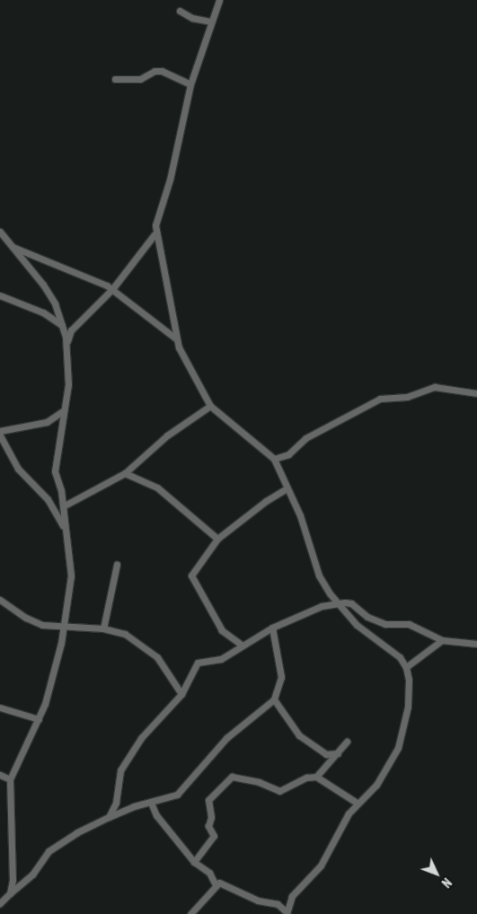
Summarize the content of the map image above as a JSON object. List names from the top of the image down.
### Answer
{
  "north": "bottom right"
}
